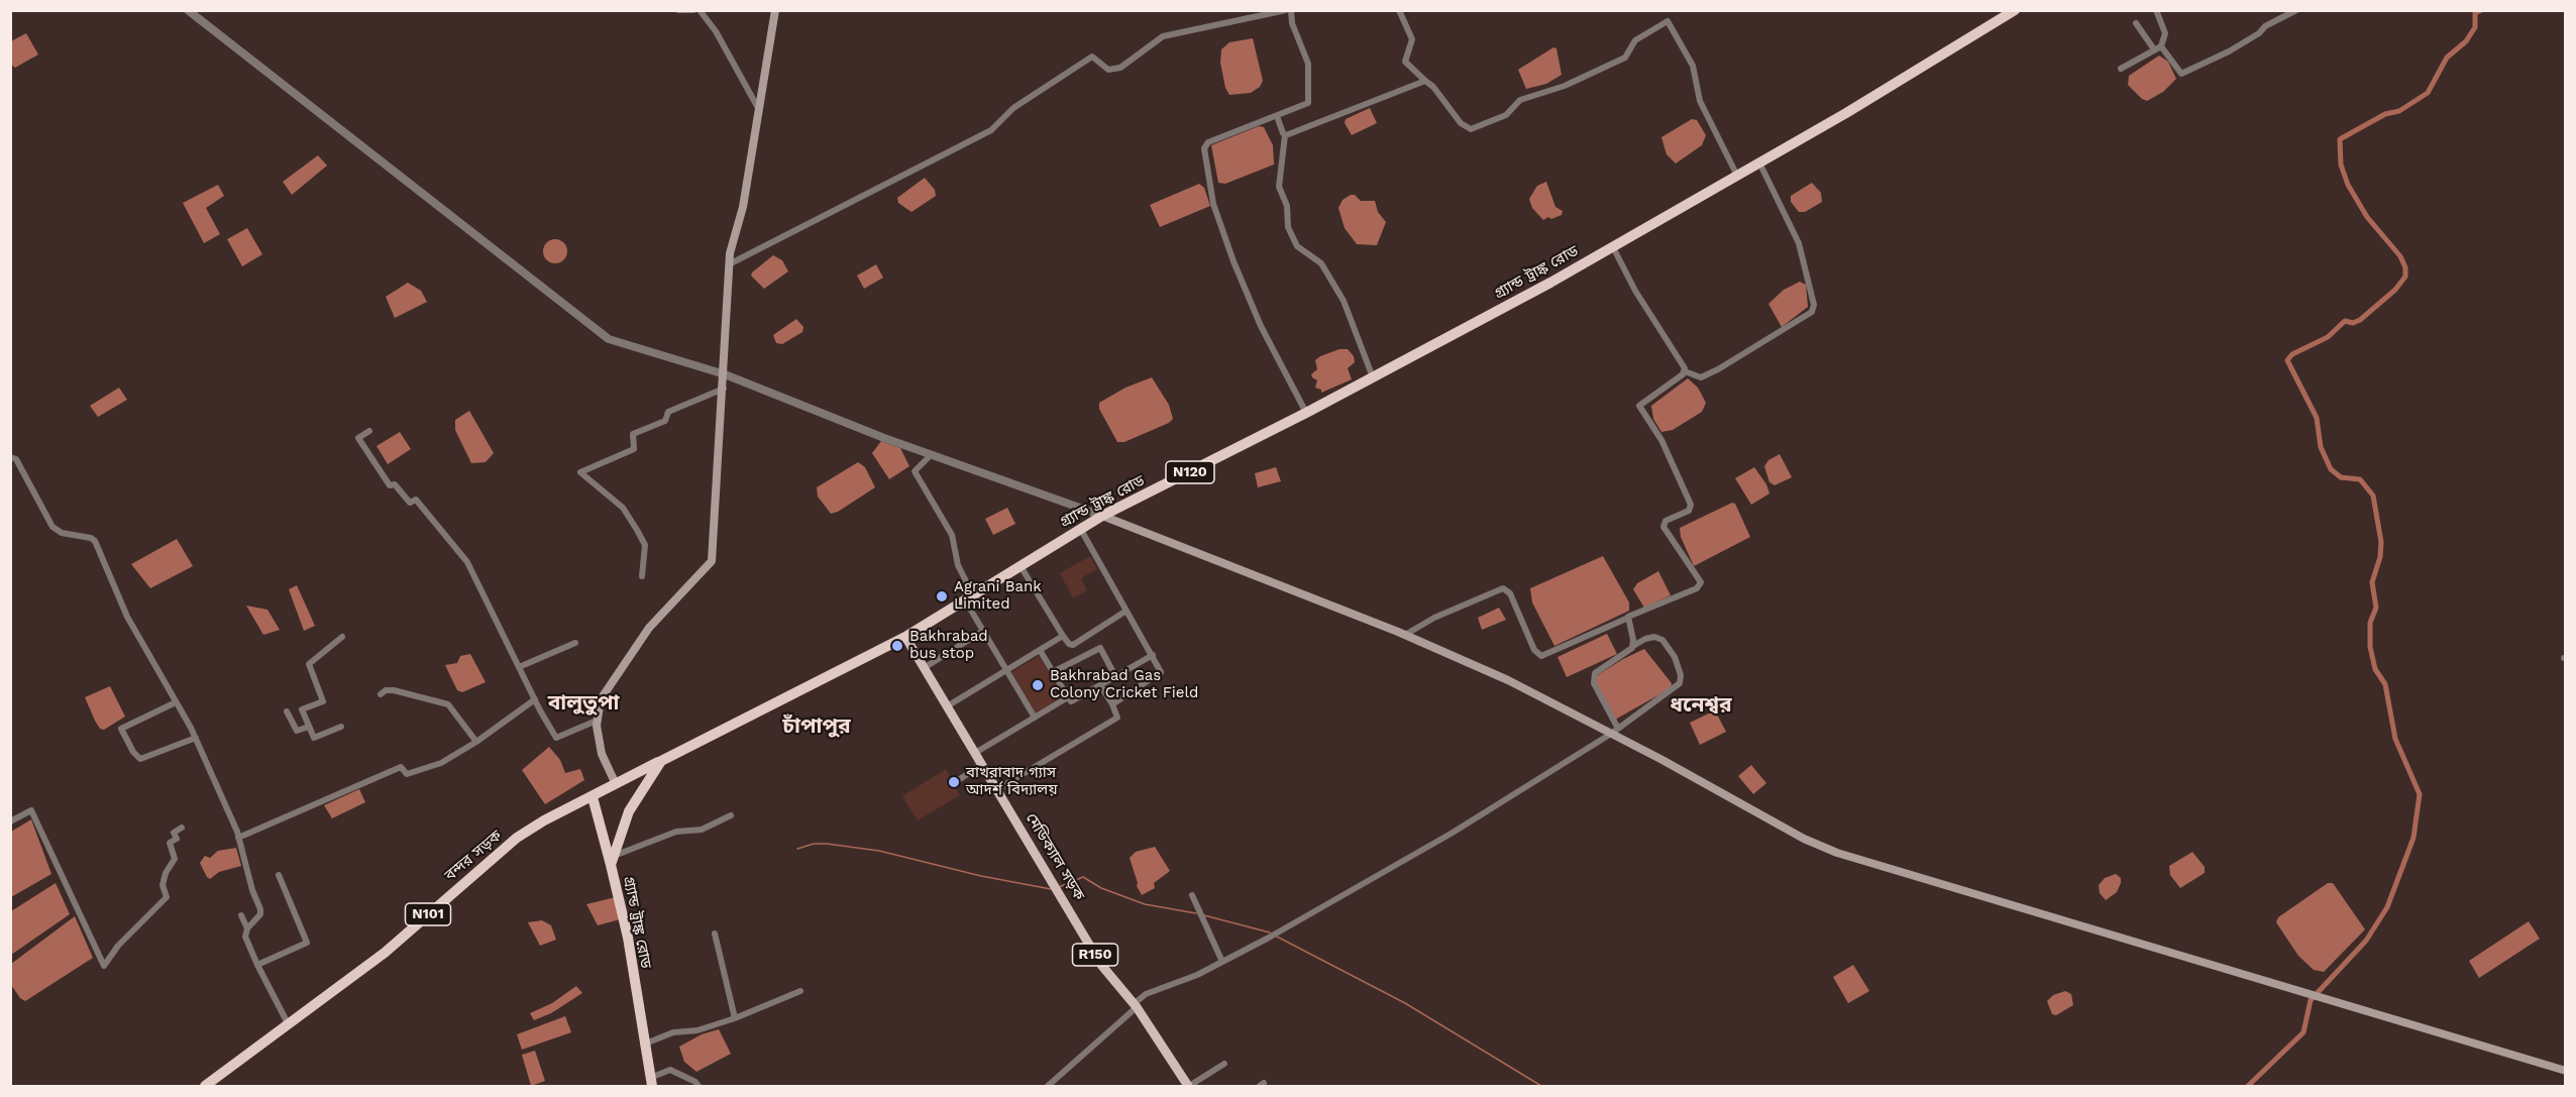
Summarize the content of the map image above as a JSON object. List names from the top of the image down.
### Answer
{
  "streets": {
    "highway": [
      "গ্র্যান্ড ট্রাঙ্ক রোড",
      "N120",
      "বন্দর সড়ক",
      "N101"
    ],
    "main road": ["মেডিক্যাল সড়ক", "R150"]
  },
  "crossings": [
    ["গ্র্যান্ড ট্রাঙ্ক রোড", "বন্দর সড়ক"],
    ["গ্র্যান্ড ট্রাঙ্ক রোড", "মেডিক্যাল সড়ক"]
  ],
  "districts": ["বালুতুপা", "ধনেশ্বর", "চাঁপাপুর"],
  "places": [
    "Agrani Bank Limited",
    "Bakhrabad bus stop",
    "Bakhrabad Gas Colony Cricket Field",
    "বাখরাবাদ গ্যাস আদর্শ বিদ্যালয়"
  ]
}
